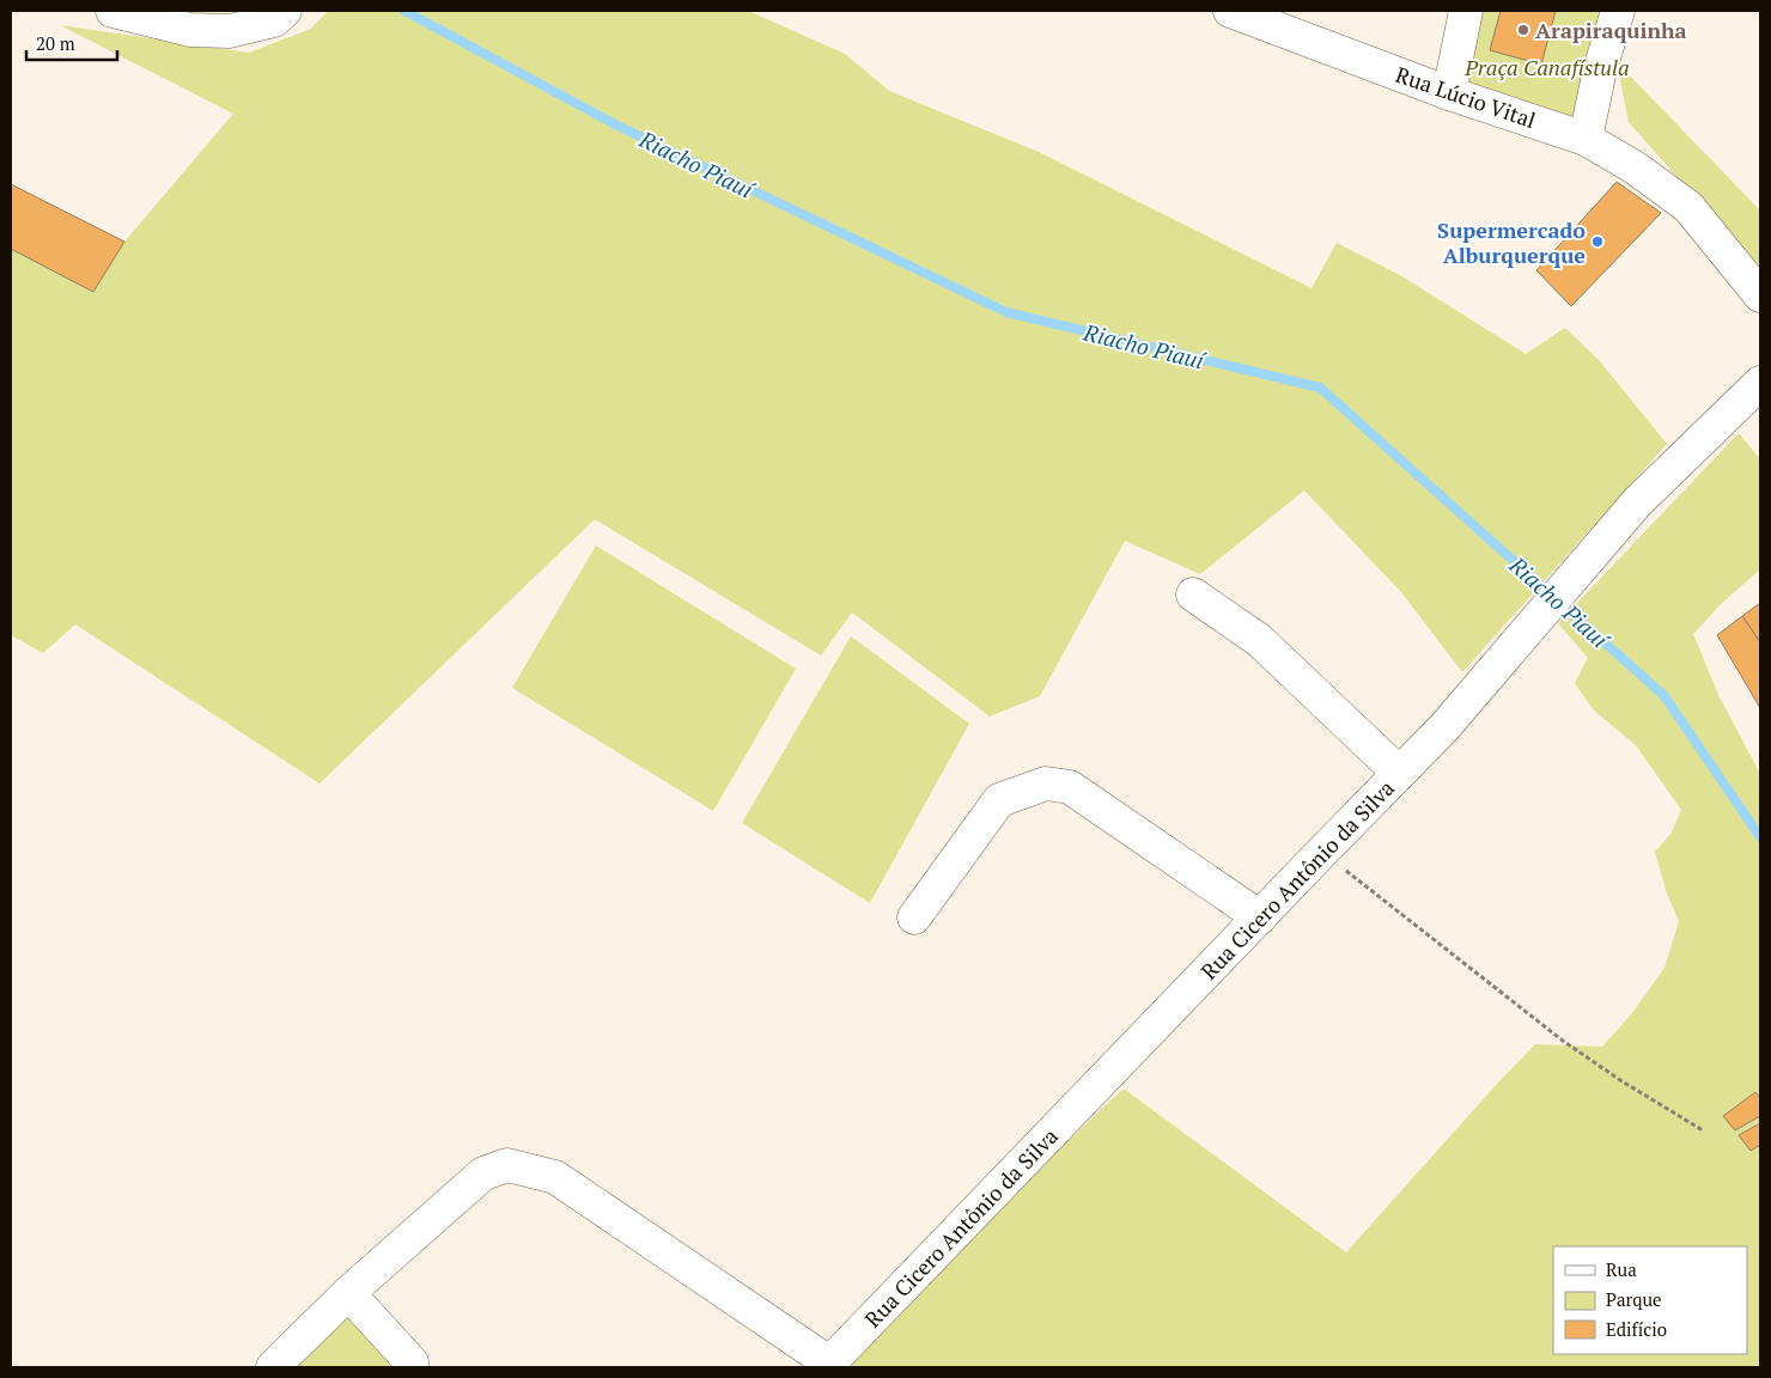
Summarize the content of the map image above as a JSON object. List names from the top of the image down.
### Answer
{
  "streets": {
    "street": ["Rua Lúcio Vital", "Rua Cicero Antônio da Silva"]
  },
  "water": ["Riacho Piauí"],
  "parks": ["Praça Canafístula"],
  "places": ["Arapiraquinha", "Supermercado Alburquerque"],
  "legend": ["Rua", "Parque", "Edifício"],
  "scale_bar": "20 m"
}
